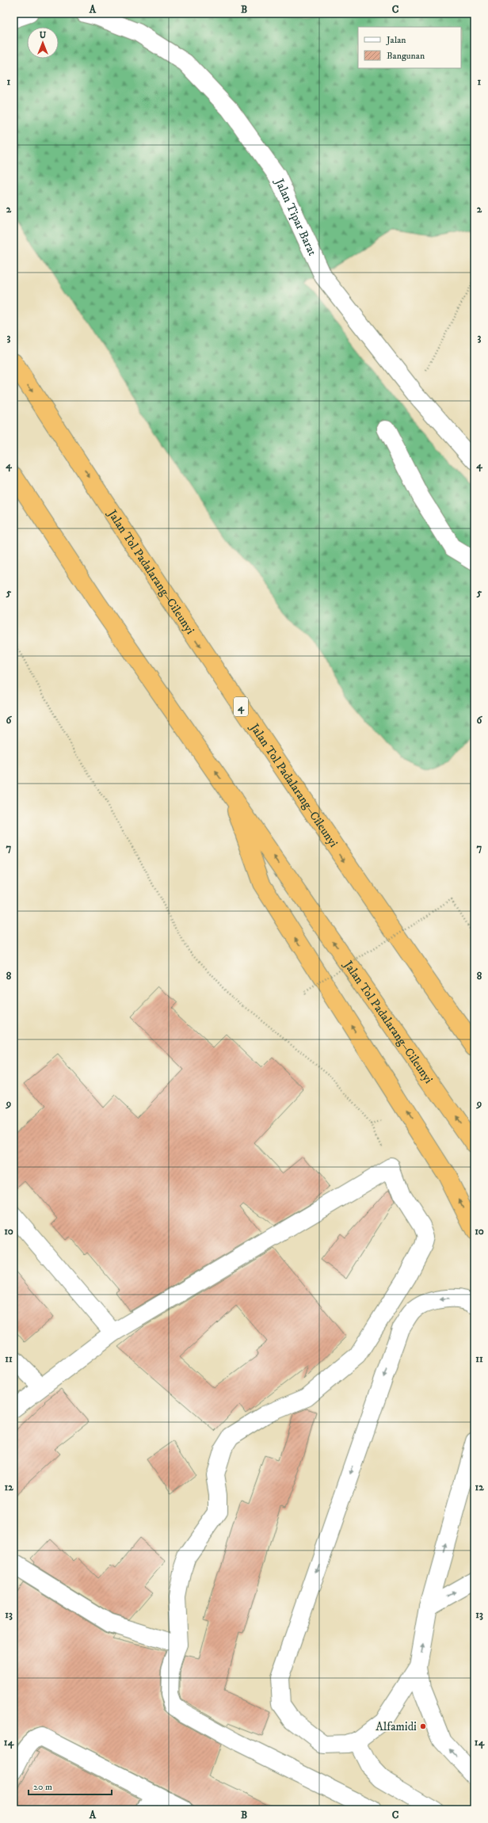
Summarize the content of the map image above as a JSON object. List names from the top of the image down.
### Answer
{
  "streets": {
    "highway": ["Jalan Tol Padalarang–Cileunyi", "4"],
    "street": ["Jalan Tipar Barat"]
  },
  "places": ["Alfamidi"],
  "legend": ["Jalan", "Bangunan"],
  "scale_bar": "20 m",
  "north": "top",
  "grid": {
    "columns": ["A", "B", "C"],
    "rows": [
      "1",
      "2",
      "3",
      "4",
      "5",
      "6",
      "7",
      "8",
      "9",
      "10",
      "11",
      "12",
      "13",
      "14"
    ]
  }
}
